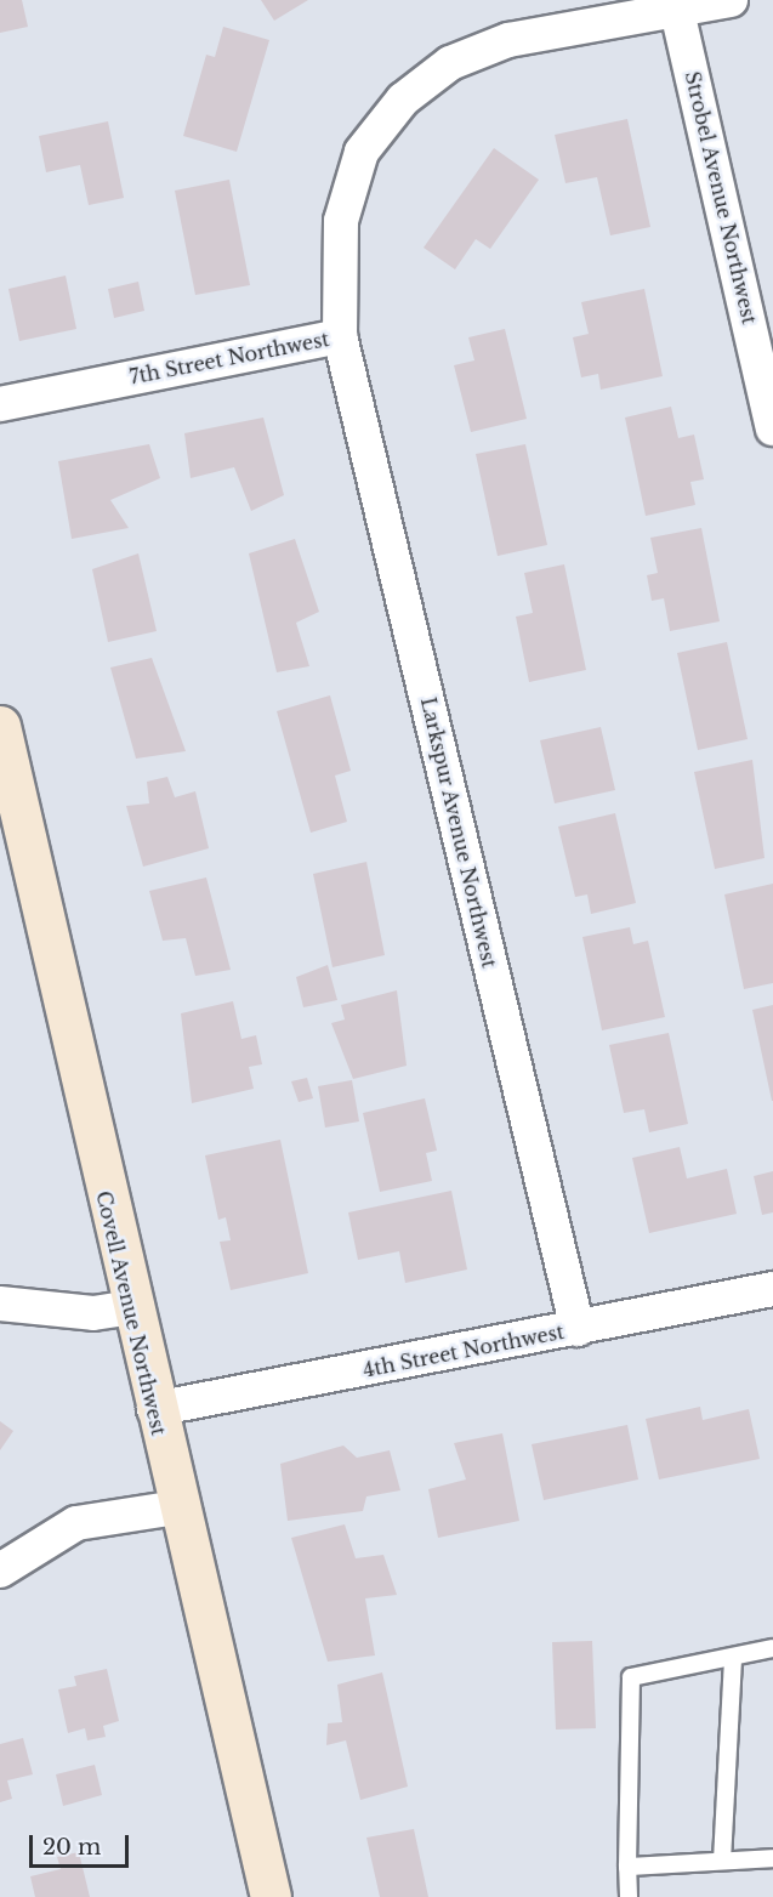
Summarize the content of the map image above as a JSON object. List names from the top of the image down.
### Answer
{
  "streets": {
    "street": [
      "Strobel Avenue Northwest",
      "7th Street Northwest",
      "Larkspur Avenue Northwest",
      "Covell Avenue Northwest",
      "4th Street Northwest"
    ]
  },
  "crossings": [
    ["Strobel Avenue Northwest", "7th Street Northwest"],
    ["7th Street Northwest", "Larkspur Avenue Northwest"],
    ["Larkspur Avenue Northwest", "4th Street Northwest"],
    ["Covell Avenue Northwest", "4th Street Northwest"]
  ],
  "scale_bar": "20 m"
}
